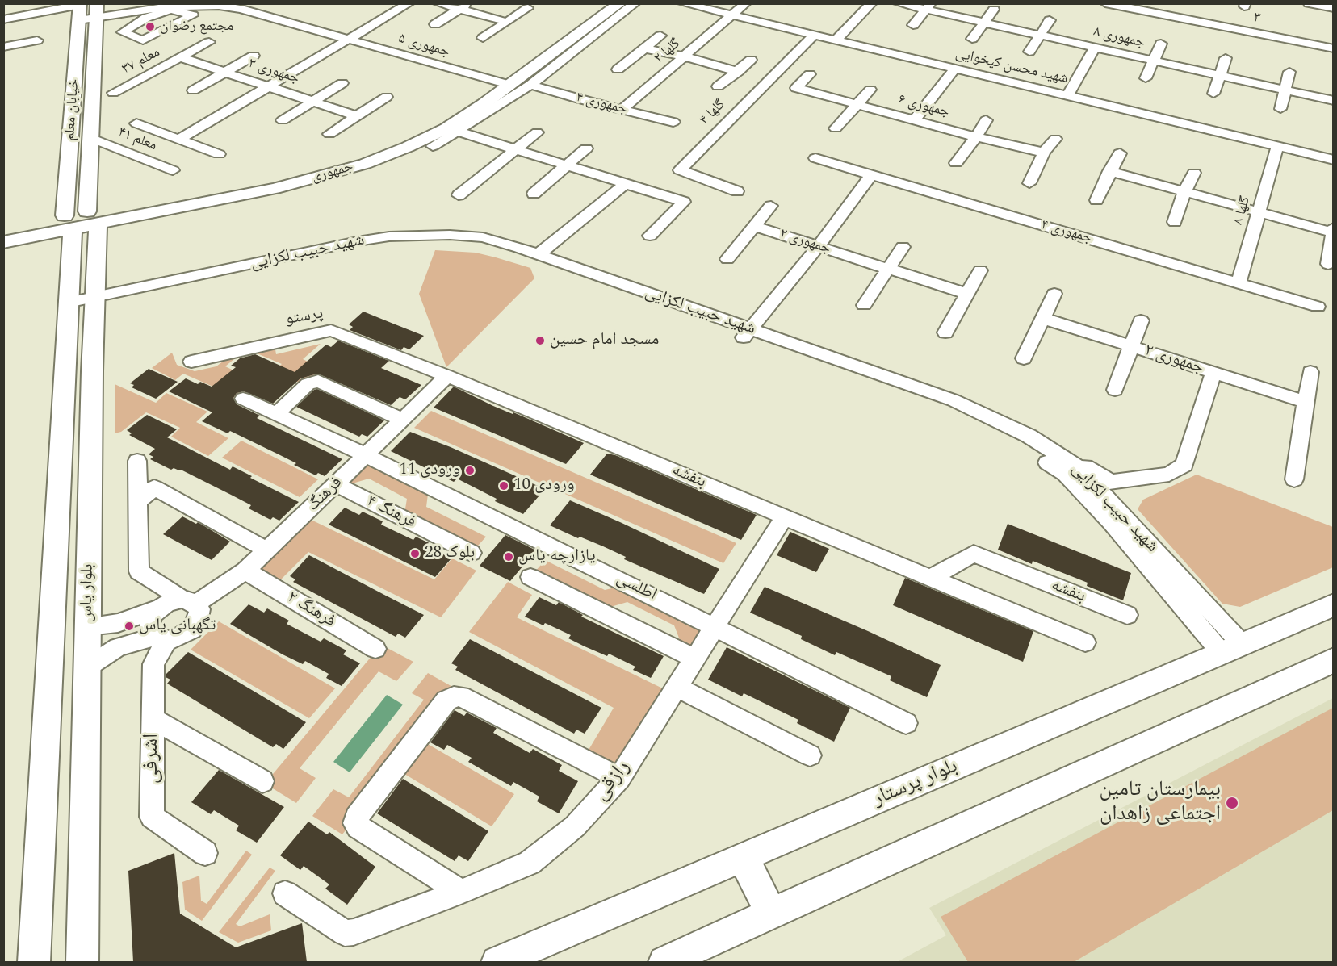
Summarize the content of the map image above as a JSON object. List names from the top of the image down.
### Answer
{
  "streets": {
    "main road": [
      "خیابان معلم",
      "جمهوری",
      "بلوار یاس",
      "بلوار پرستار"
    ],
    "street": [
      "۳",
      "جمهوری ۸",
      "جمهوری ۵",
      "گلها ۲",
      "معلم ۳۷",
      "شهید محسن کیخوایی",
      "جمهوری ۳",
      "جمهوری ۴",
      "جمهوری ۶",
      "گلها ۴",
      "معلم ۴۱",
      "گلها ۸",
      "جمهوری ۲",
      "شهید حبیب لکزایی",
      "پرستو",
      "بنفشه",
      "فرهنگ",
      "فرهنگ ۴",
      "اطلسی",
      "فرهنگ ۲",
      "اشرفی",
      "رازقی"
    ]
  },
  "crossings": [
    ["جمهوری ۵", "جمهوری"],
    ["گلها ۲", "شهید محسن کیخوایی"],
    ["گلها ۲", "جمهوری ۴"],
    ["معلم ۳۷", "جمهوری ۳"],
    ["شهید محسن کیخوایی", "گلها ۴"],
    ["شهید محسن کیخوایی", "گلها ۸"],
    ["جمهوری ۴", "گلها ۸"],
    ["خیابان معلم", "معلم ۴۱"],
    ["خیابان معلم", "جمهوری"],
    ["خیابان معلم", "بلوار یاس"],
    ["جمهوری", "بلوار یاس"],
    ["شهید حبیب لکزایی", "بلوار یاس"],
    ["شهید حبیب لکزایی", "بلوار پرستار"],
    ["پرستو", "بنفشه"],
    ["پرستو", "فرهنگ"],
    ["بنفشه", "فرهنگ"],
    ["بنفشه", "رازقی"],
    ["فرهنگ", "فرهنگ ۴"],
    ["فرهنگ", "اطلسی"],
    ["فرهنگ", "فرهنگ ۲"],
    ["فرهنگ", "اشرفی"],
    ["اطلسی", "رازقی"]
  ],
  "places": [
    "مجتمع رضوان",
    "مسجد امام حسین",
    "ورودی 11",
    "ورودی 10",
    "بلوک 28",
    "یازارچه یاس",
    "تگهبانی یاس",
    "بیمارستان تامین اجتماعی زاهدان"
  ]
}
